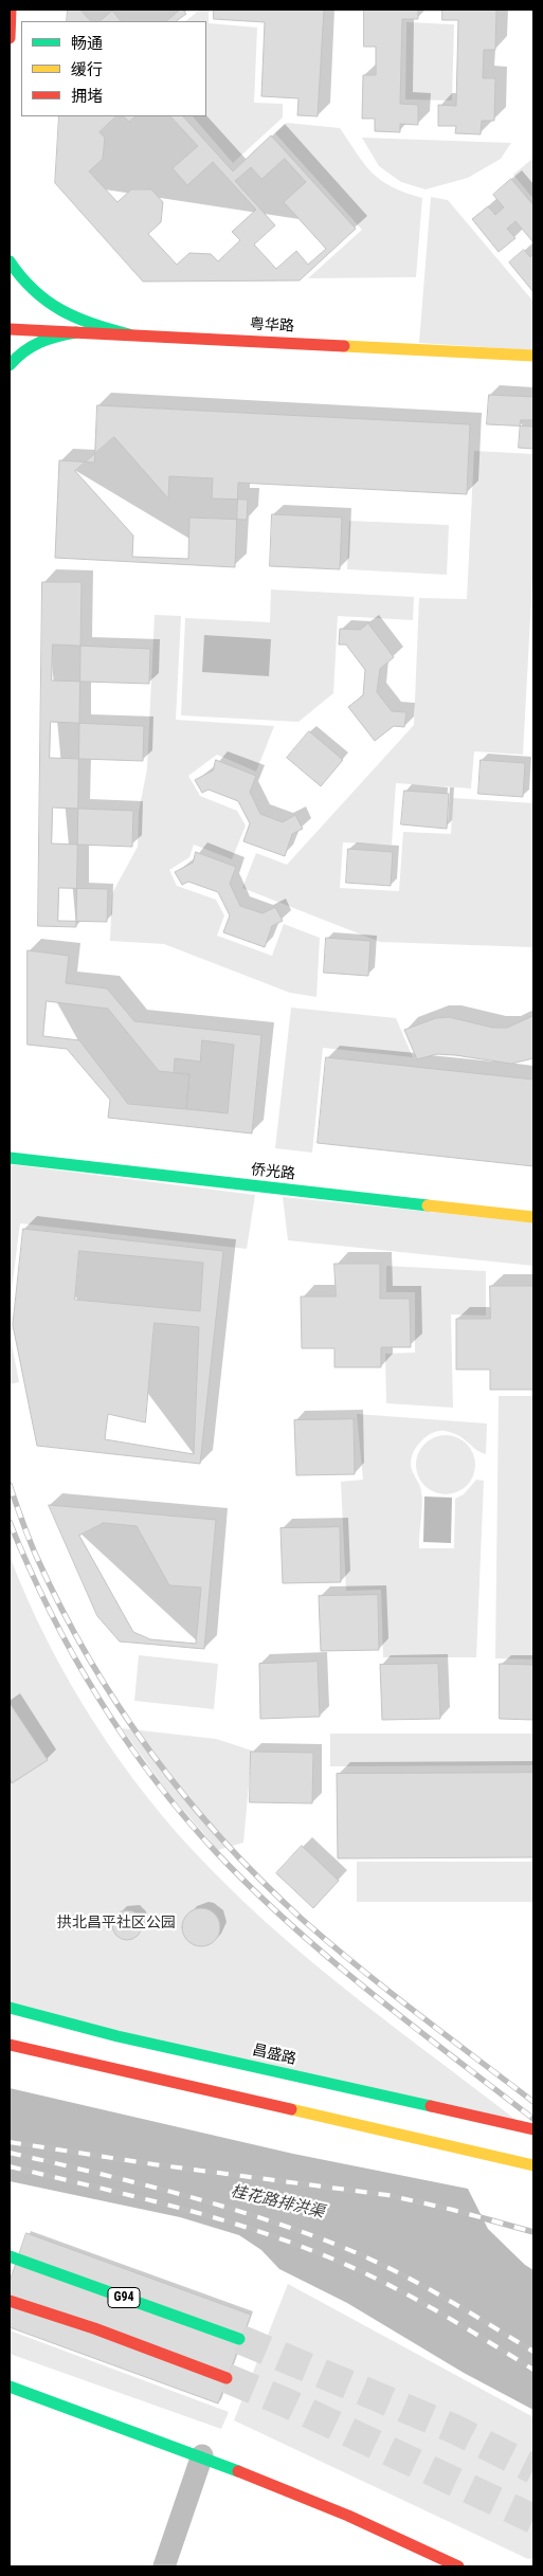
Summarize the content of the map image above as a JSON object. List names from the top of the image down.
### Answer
{
  "streets": {
    "main road": [
      "粤华路",
      "侨光路",
      "昌盛路",
      "G94"
    ]
  },
  "water": ["桂花路排洪渠"],
  "parks": ["拱北昌平社区公园"],
  "legend": ["畅通", "缓行", "拥堵"]
}
